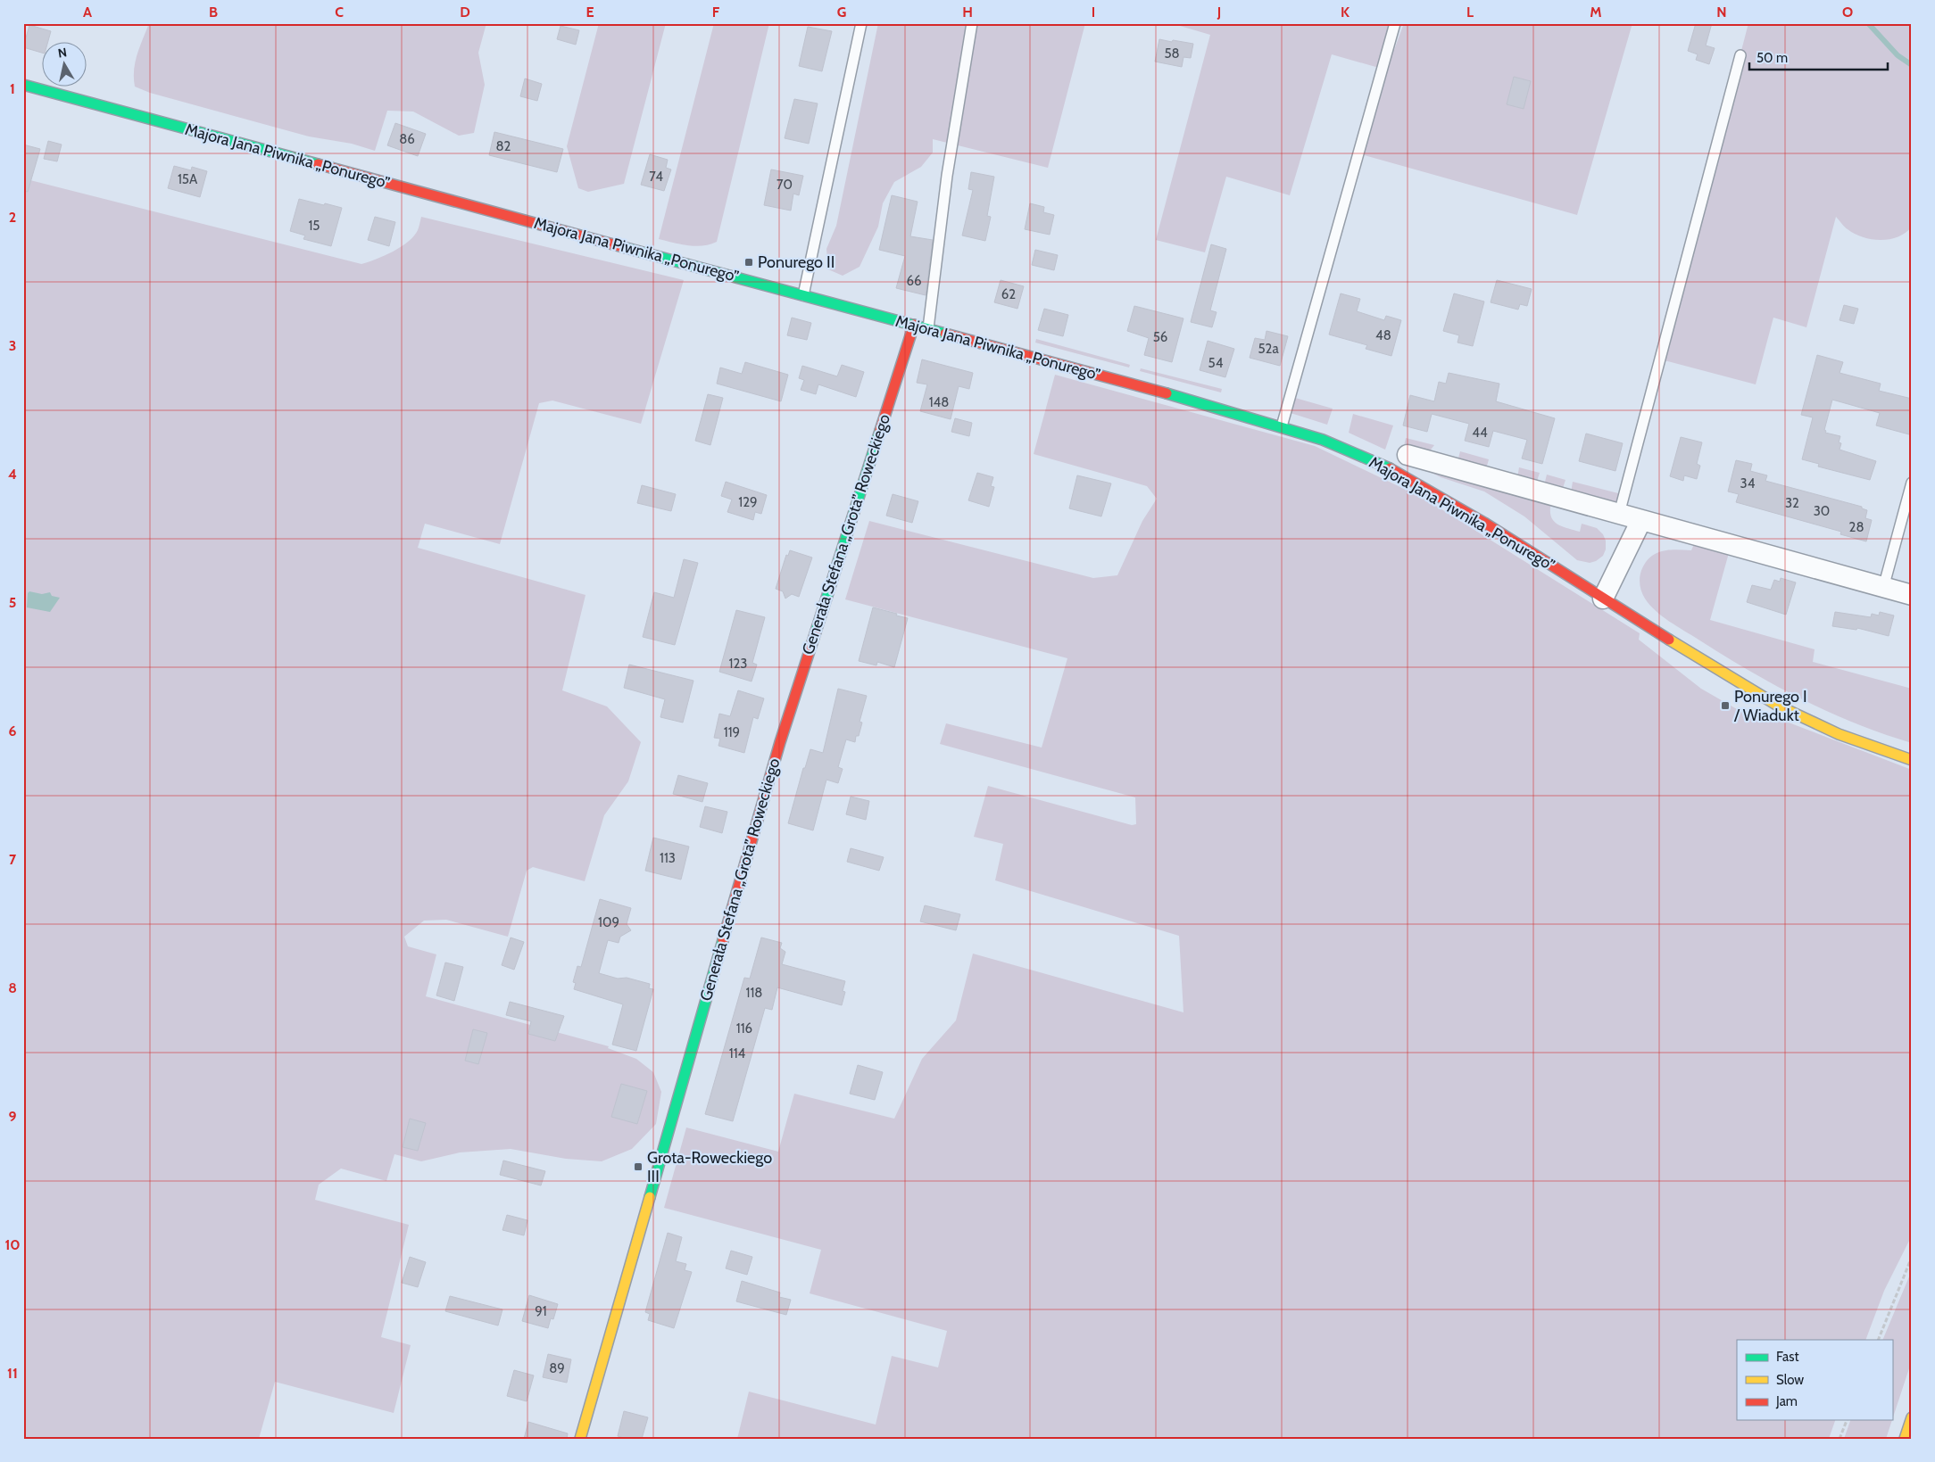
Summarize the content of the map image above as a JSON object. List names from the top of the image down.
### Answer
{
  "streets": {
    "main road": ["Majora Jana Piwnika „Ponurego”", "Generała Stefana „Grota” Roweckiego"]
  },
  "crossings": [
    ["Majora Jana Piwnika „Ponurego”", "Generała Stefana „Grota” Roweckiego"]
  ],
  "places": {
    "transit": ["Ponurego II", "Ponurego I / Wiadukt", "Grota-Roweckiego III"]
  },
  "house_numbers": [
    "58",
    "86",
    "82",
    "74",
    "15A",
    "70",
    "15",
    "66",
    "62",
    "48",
    "56",
    "52a",
    "54",
    "148",
    "44",
    "34",
    "129",
    "32",
    "30",
    "28",
    "123",
    "119",
    "113",
    "109",
    "118",
    "116",
    "114",
    "91",
    "89"
  ],
  "legend": ["Fast", "Slow", "Jam"],
  "scale_bar": "50 m",
  "north": "top",
  "grid": {
    "columns": [
      "A",
      "B",
      "C",
      "D",
      "E",
      "F",
      "G",
      "H",
      "I",
      "J",
      "K",
      "L",
      "M",
      "N",
      "O"
    ],
    "rows": [
      "1",
      "2",
      "3",
      "4",
      "5",
      "6",
      "7",
      "8",
      "9",
      "10",
      "11"
    ]
  }
}
